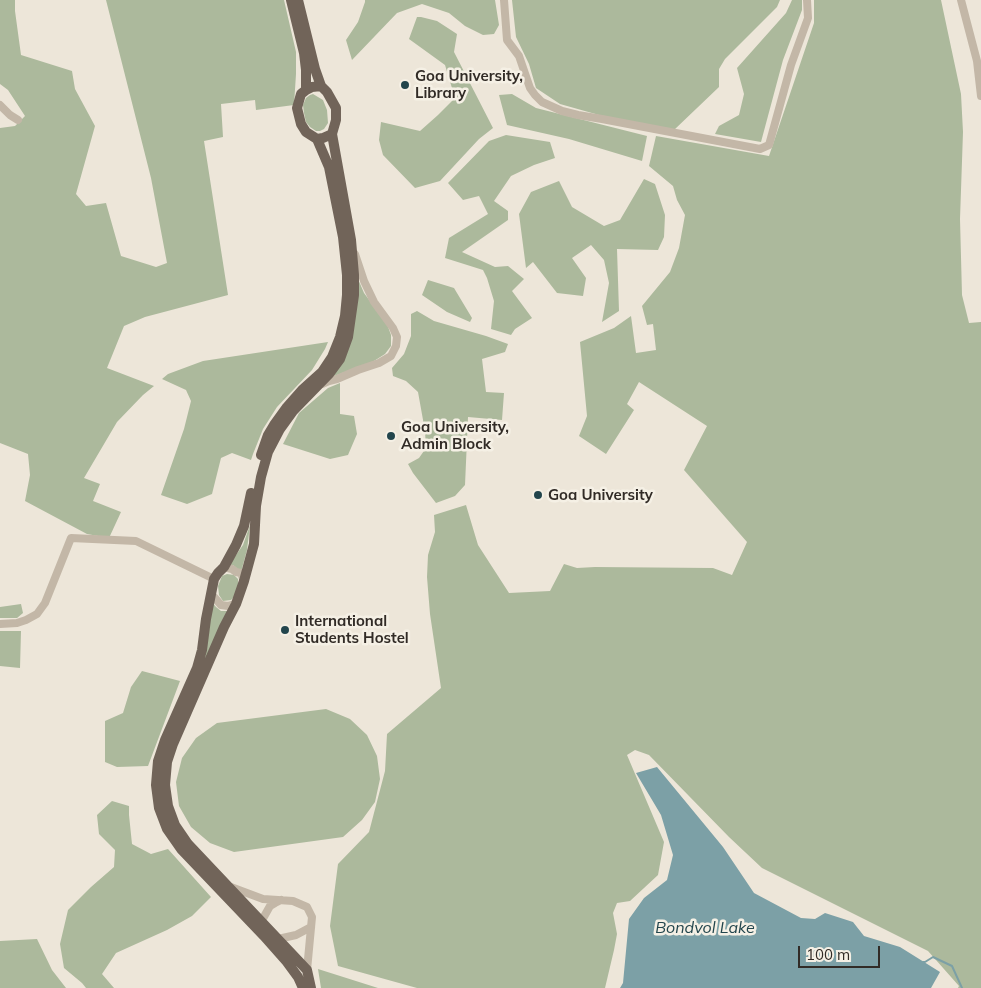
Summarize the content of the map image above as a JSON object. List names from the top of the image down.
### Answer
{
  "water": ["Bondvol Lake"],
  "places": [
    "Goa University, Library",
    "Goa University, Admin Block",
    "Goa University",
    "International Students Hostel"
  ],
  "scale_bar": "100 m"
}
